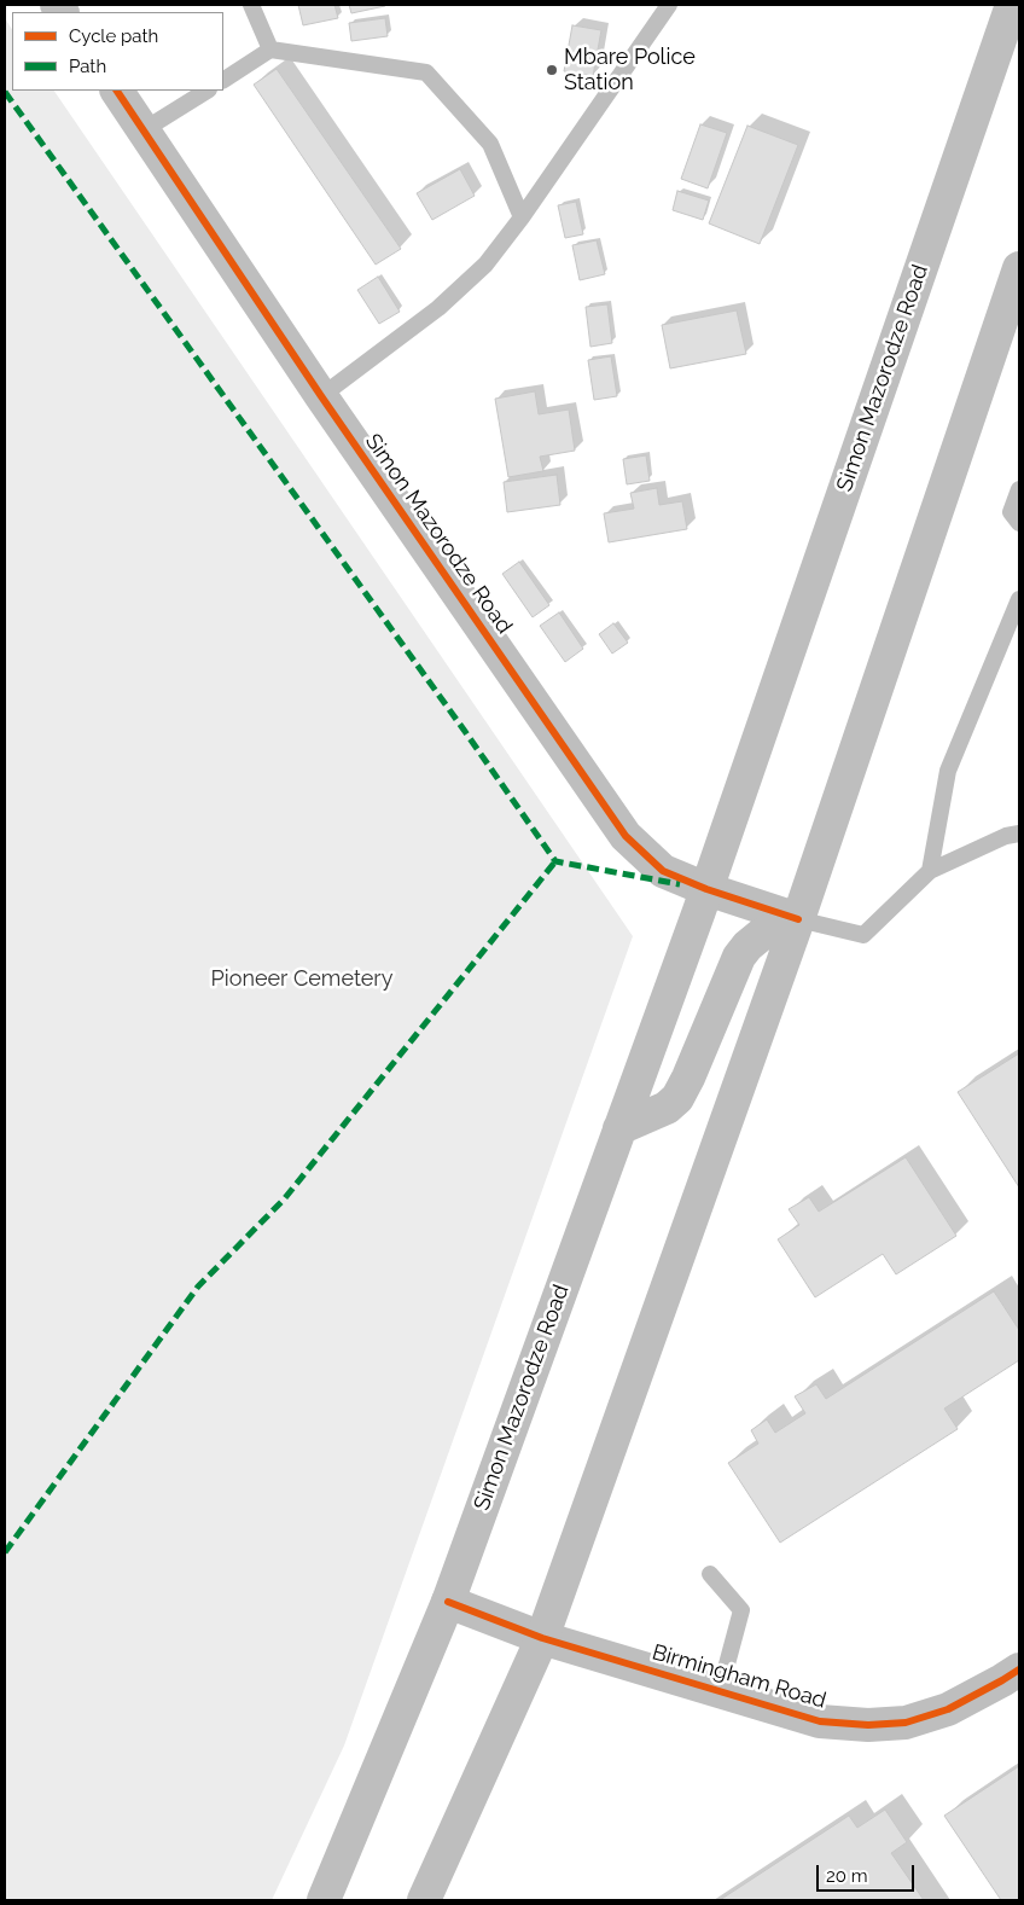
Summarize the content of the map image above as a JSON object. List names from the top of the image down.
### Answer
{
  "streets": {
    "main road": ["Simon Mazorodze Road", "Birmingham Road"]
  },
  "crossings": [
    ["Simon Mazorodze Road", "Birmingham Road"]
  ],
  "parks": ["Pioneer Cemetery"],
  "places": ["Mbare Police Station"],
  "legend": ["Cycle path", "Path"],
  "scale_bar": "20 m"
}
